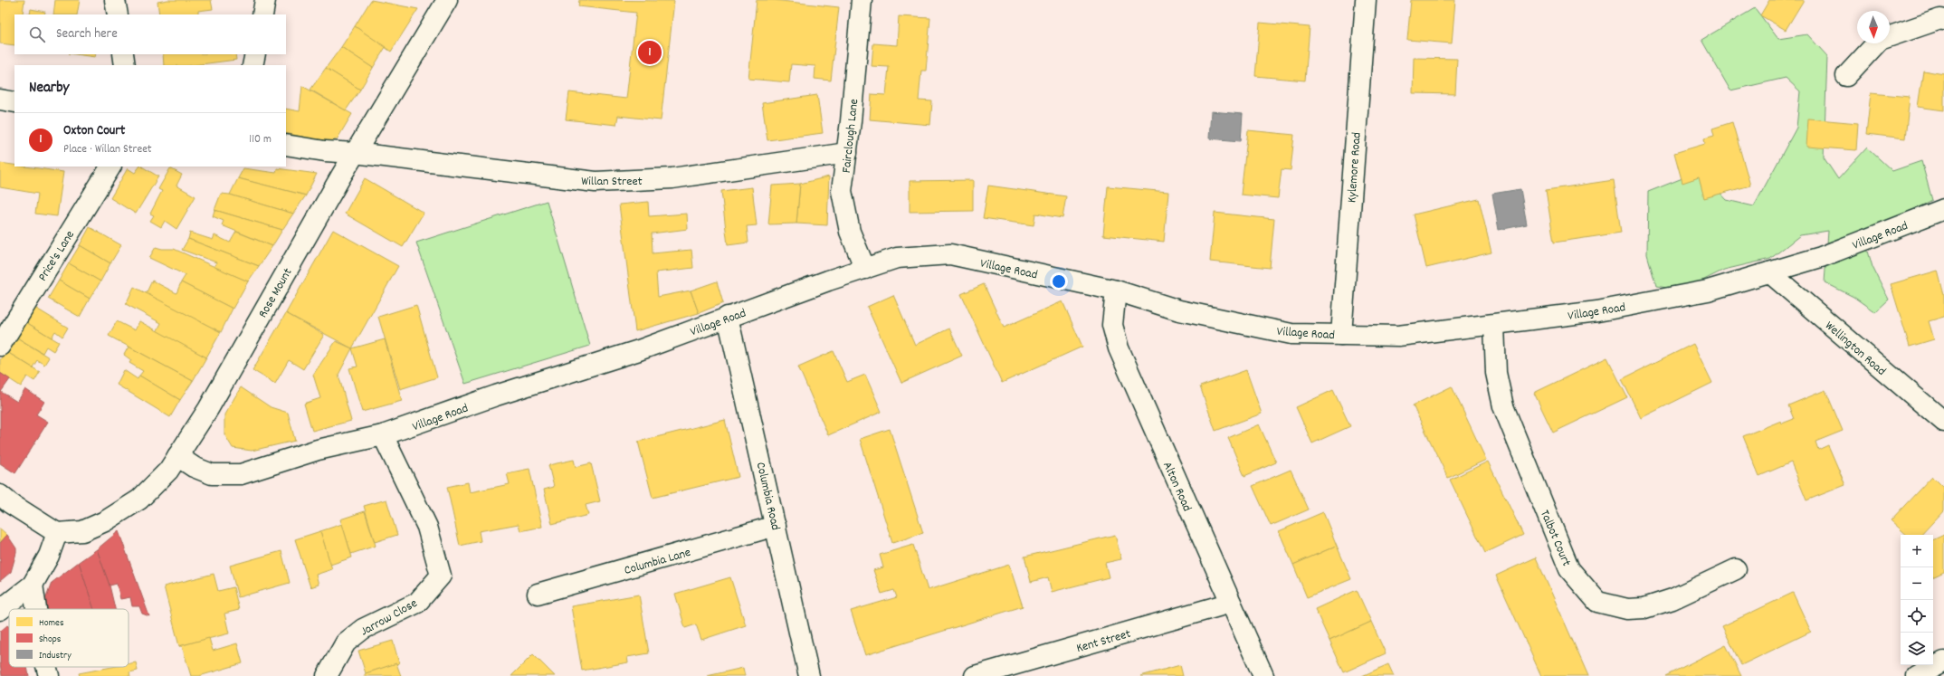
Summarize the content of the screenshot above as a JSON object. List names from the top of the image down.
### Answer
{
  "streets": {
    "street": [
      "Fairclough Lane",
      "Kylemore Road",
      "Willan Street",
      "Village Road",
      "Price's Lane",
      "Rose Mount",
      "Wellington Road",
      "Alton Road",
      "Columbia Road",
      "Talbot Court",
      "Columbia Lane",
      "Jarrow Close",
      "Kent Street"
    ]
  },
  "crossings": [
    ["Fairclough Lane", "Willan Street"],
    ["Fairclough Lane", "Village Road"],
    ["Kylemore Road", "Village Road"],
    ["Willan Street", "Rose Mount"],
    ["Village Road", "Rose Mount"],
    ["Village Road", "Wellington Road"],
    ["Village Road", "Alton Road"],
    ["Village Road", "Columbia Road"],
    ["Village Road", "Talbot Court"],
    ["Village Road", "Jarrow Close"],
    ["Alton Road", "Kent Street"],
    ["Columbia Road", "Columbia Lane"]
  ],
  "legend": ["Homes", "Shops", "Industry"],
  "north": "bottom",
  "page": {
    "search": "Search here",
    "pins": "1",
    "heading": "Nearby",
    "list": [
      {
        "mark": "1",
        "name": "Oxton Court",
        "note": "Place · Willan Street",
        "value": "110 m"
      }
    ],
    "map_buttons": ["+", "−"]
  }
}
